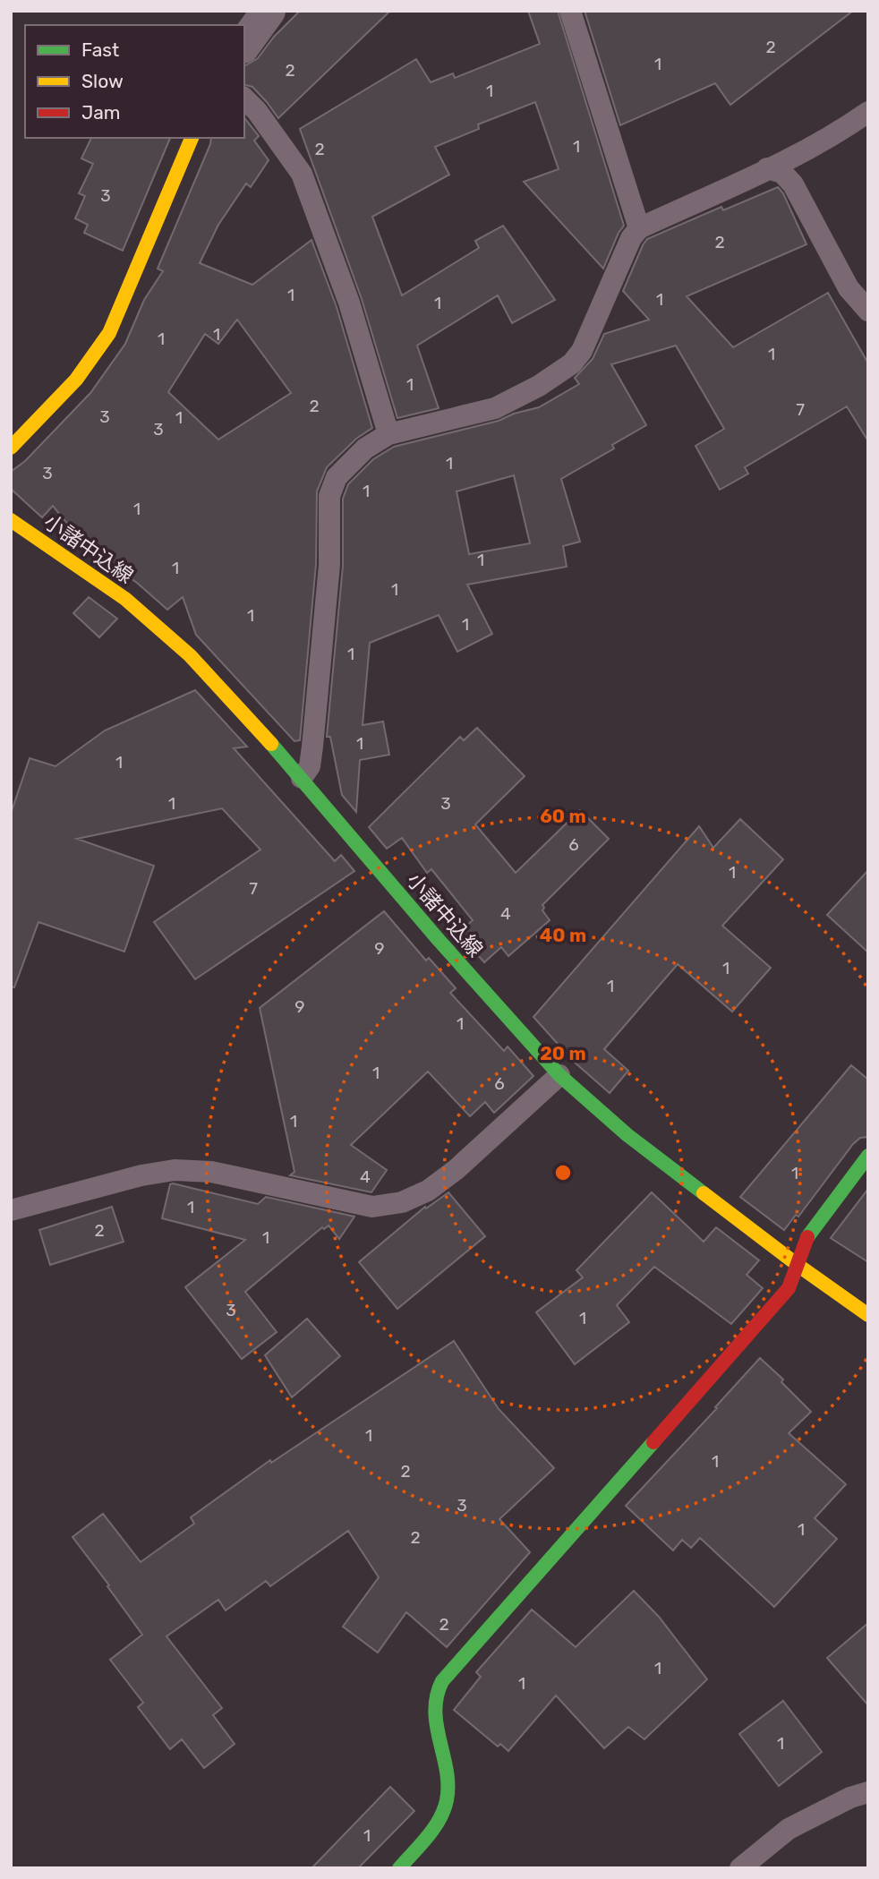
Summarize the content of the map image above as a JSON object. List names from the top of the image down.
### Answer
{
  "streets": {
    "street": ["小諸中込線"]
  },
  "house_numbers": [
    "2",
    "1",
    "2",
    "1",
    "1",
    "2",
    "3",
    "2",
    "1",
    "1",
    "1",
    "1",
    "1",
    "1",
    "1",
    "2",
    "7",
    "3",
    "1",
    "3",
    "1",
    "3",
    "1",
    "1",
    "1",
    "1",
    "1",
    "1",
    "1",
    "1",
    "1",
    "1",
    "1",
    "3",
    "6",
    "1",
    "7",
    "4",
    "9",
    "1",
    "1",
    "9",
    "1",
    "1",
    "6",
    "1",
    "1",
    "4",
    "1",
    "2",
    "1",
    "3",
    "1",
    "1",
    "1",
    "2",
    "3",
    "1",
    "2",
    "2",
    "1",
    "1",
    "1",
    "1"
  ],
  "legend": ["Fast", "Slow", "Jam"],
  "rings": ["60 m", "40 m", "20 m"]
}
